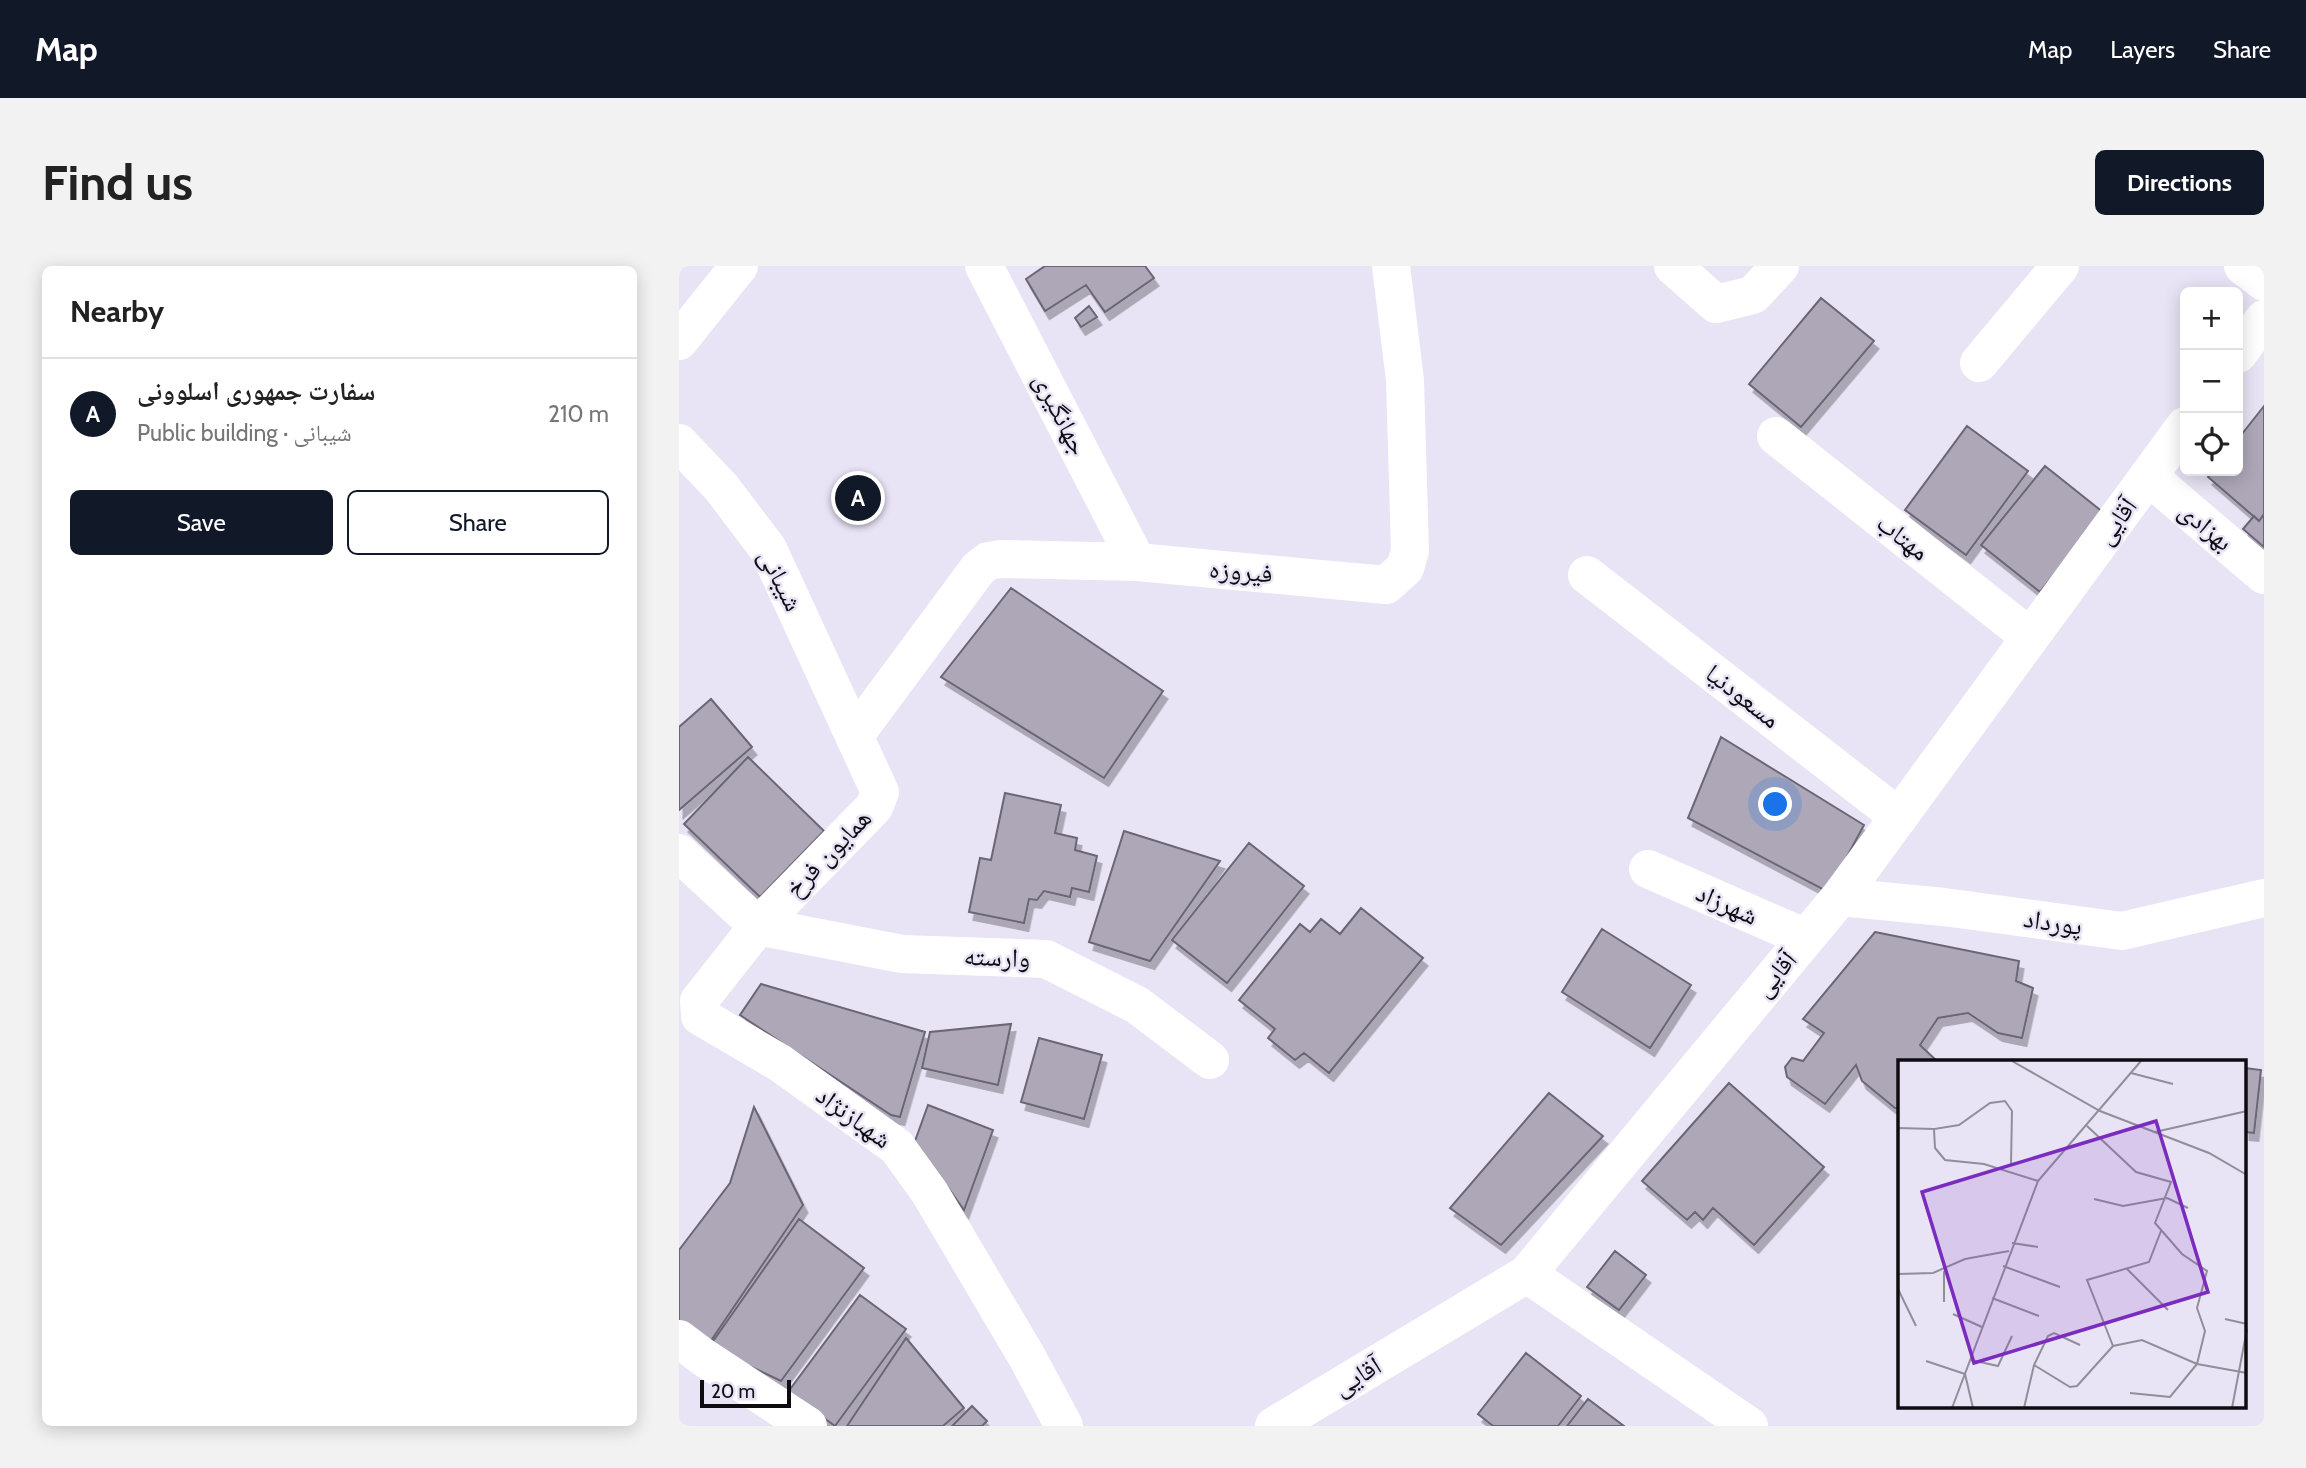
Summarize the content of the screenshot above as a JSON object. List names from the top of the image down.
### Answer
{
  "streets": {
    "street": [
      "جهانگیری",
      "آقایی",
      "بهزادی",
      "مهتاب",
      "فیروزه",
      "شیبانی",
      "مسعودنیا",
      "همایون فرخ",
      "شهرزاد",
      "پورداد",
      "وارسته",
      "شهبازنژاد"
    ]
  },
  "crossings": [
    ["جهانگیری", "فیروزه"],
    ["آقایی", "بهزادی"],
    ["آقایی", "مهتاب"],
    ["آقایی", "مسعودنیا"],
    ["آقایی", "شهرزاد"],
    ["آقایی", "پورداد"],
    ["فیروزه", "شیبانی"],
    ["فیروزه", "همایون فرخ"],
    ["شیبانی", "همایون فرخ"],
    ["همایون فرخ", "وارسته"],
    ["همایون فرخ", "شهبازنژاد"],
    ["وارسته", "شهبازنژاد"]
  ],
  "scale_bar": "20 m",
  "page": {
    "header": "Map",
    "nav": ["Map", "Layers", "Share"],
    "buttons": [
      "Directions",
      ["Save", "Share"]
    ],
    "title": "Find us",
    "heading": "Nearby",
    "map_buttons": ["+", "−"],
    "list": [
      {
        "mark": "A",
        "name": "سفارت جمهوری اسلوونی",
        "note": "Public building · شیبانی",
        "value": "210 m"
      }
    ],
    "pins": "A",
    "scale": "20 m"
  }
}
